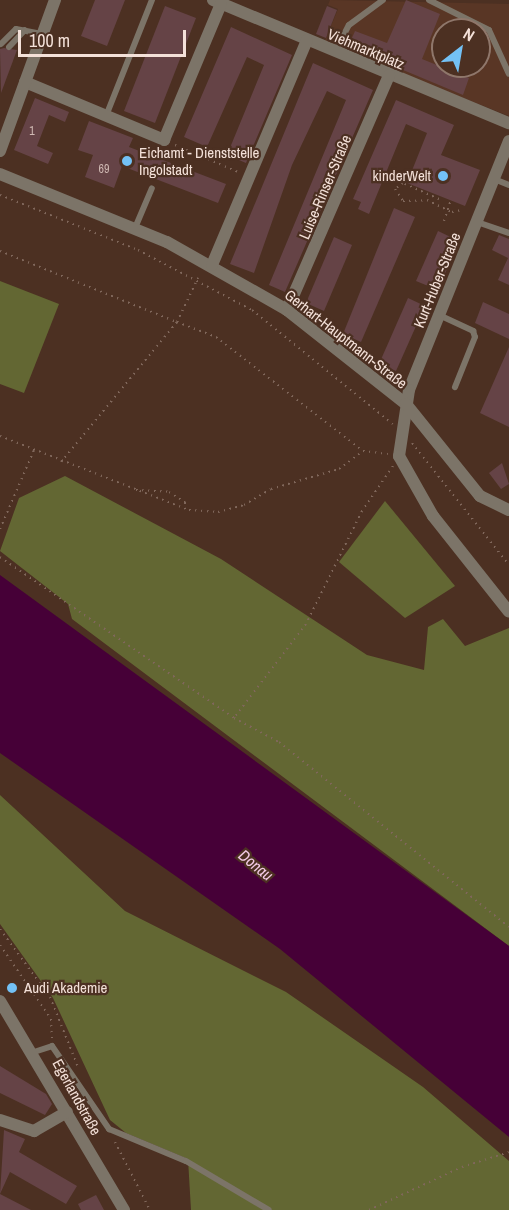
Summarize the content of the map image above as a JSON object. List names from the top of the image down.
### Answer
{
  "streets": {
    "street": [
      "Viehmarktplatz",
      "Luise-Rinser-Straße",
      "Kurt-Huber-Straße",
      "Gerhart-Hauptmann-Straße",
      "Egerlandstraße"
    ]
  },
  "crossings": [
    ["Viehmarktplatz", "Luise-Rinser-Straße"],
    ["Luise-Rinser-Straße", "Gerhart-Hauptmann-Straße"],
    ["Kurt-Huber-Straße", "Gerhart-Hauptmann-Straße"]
  ],
  "water": ["Donau"],
  "places": ["Eichamt - Dienststelle Ingolstadt", "kinderWelt", "Audi Akademie"],
  "house_numbers": ["1", "69"],
  "scale_bar": "100 m",
  "north": "top right"
}
